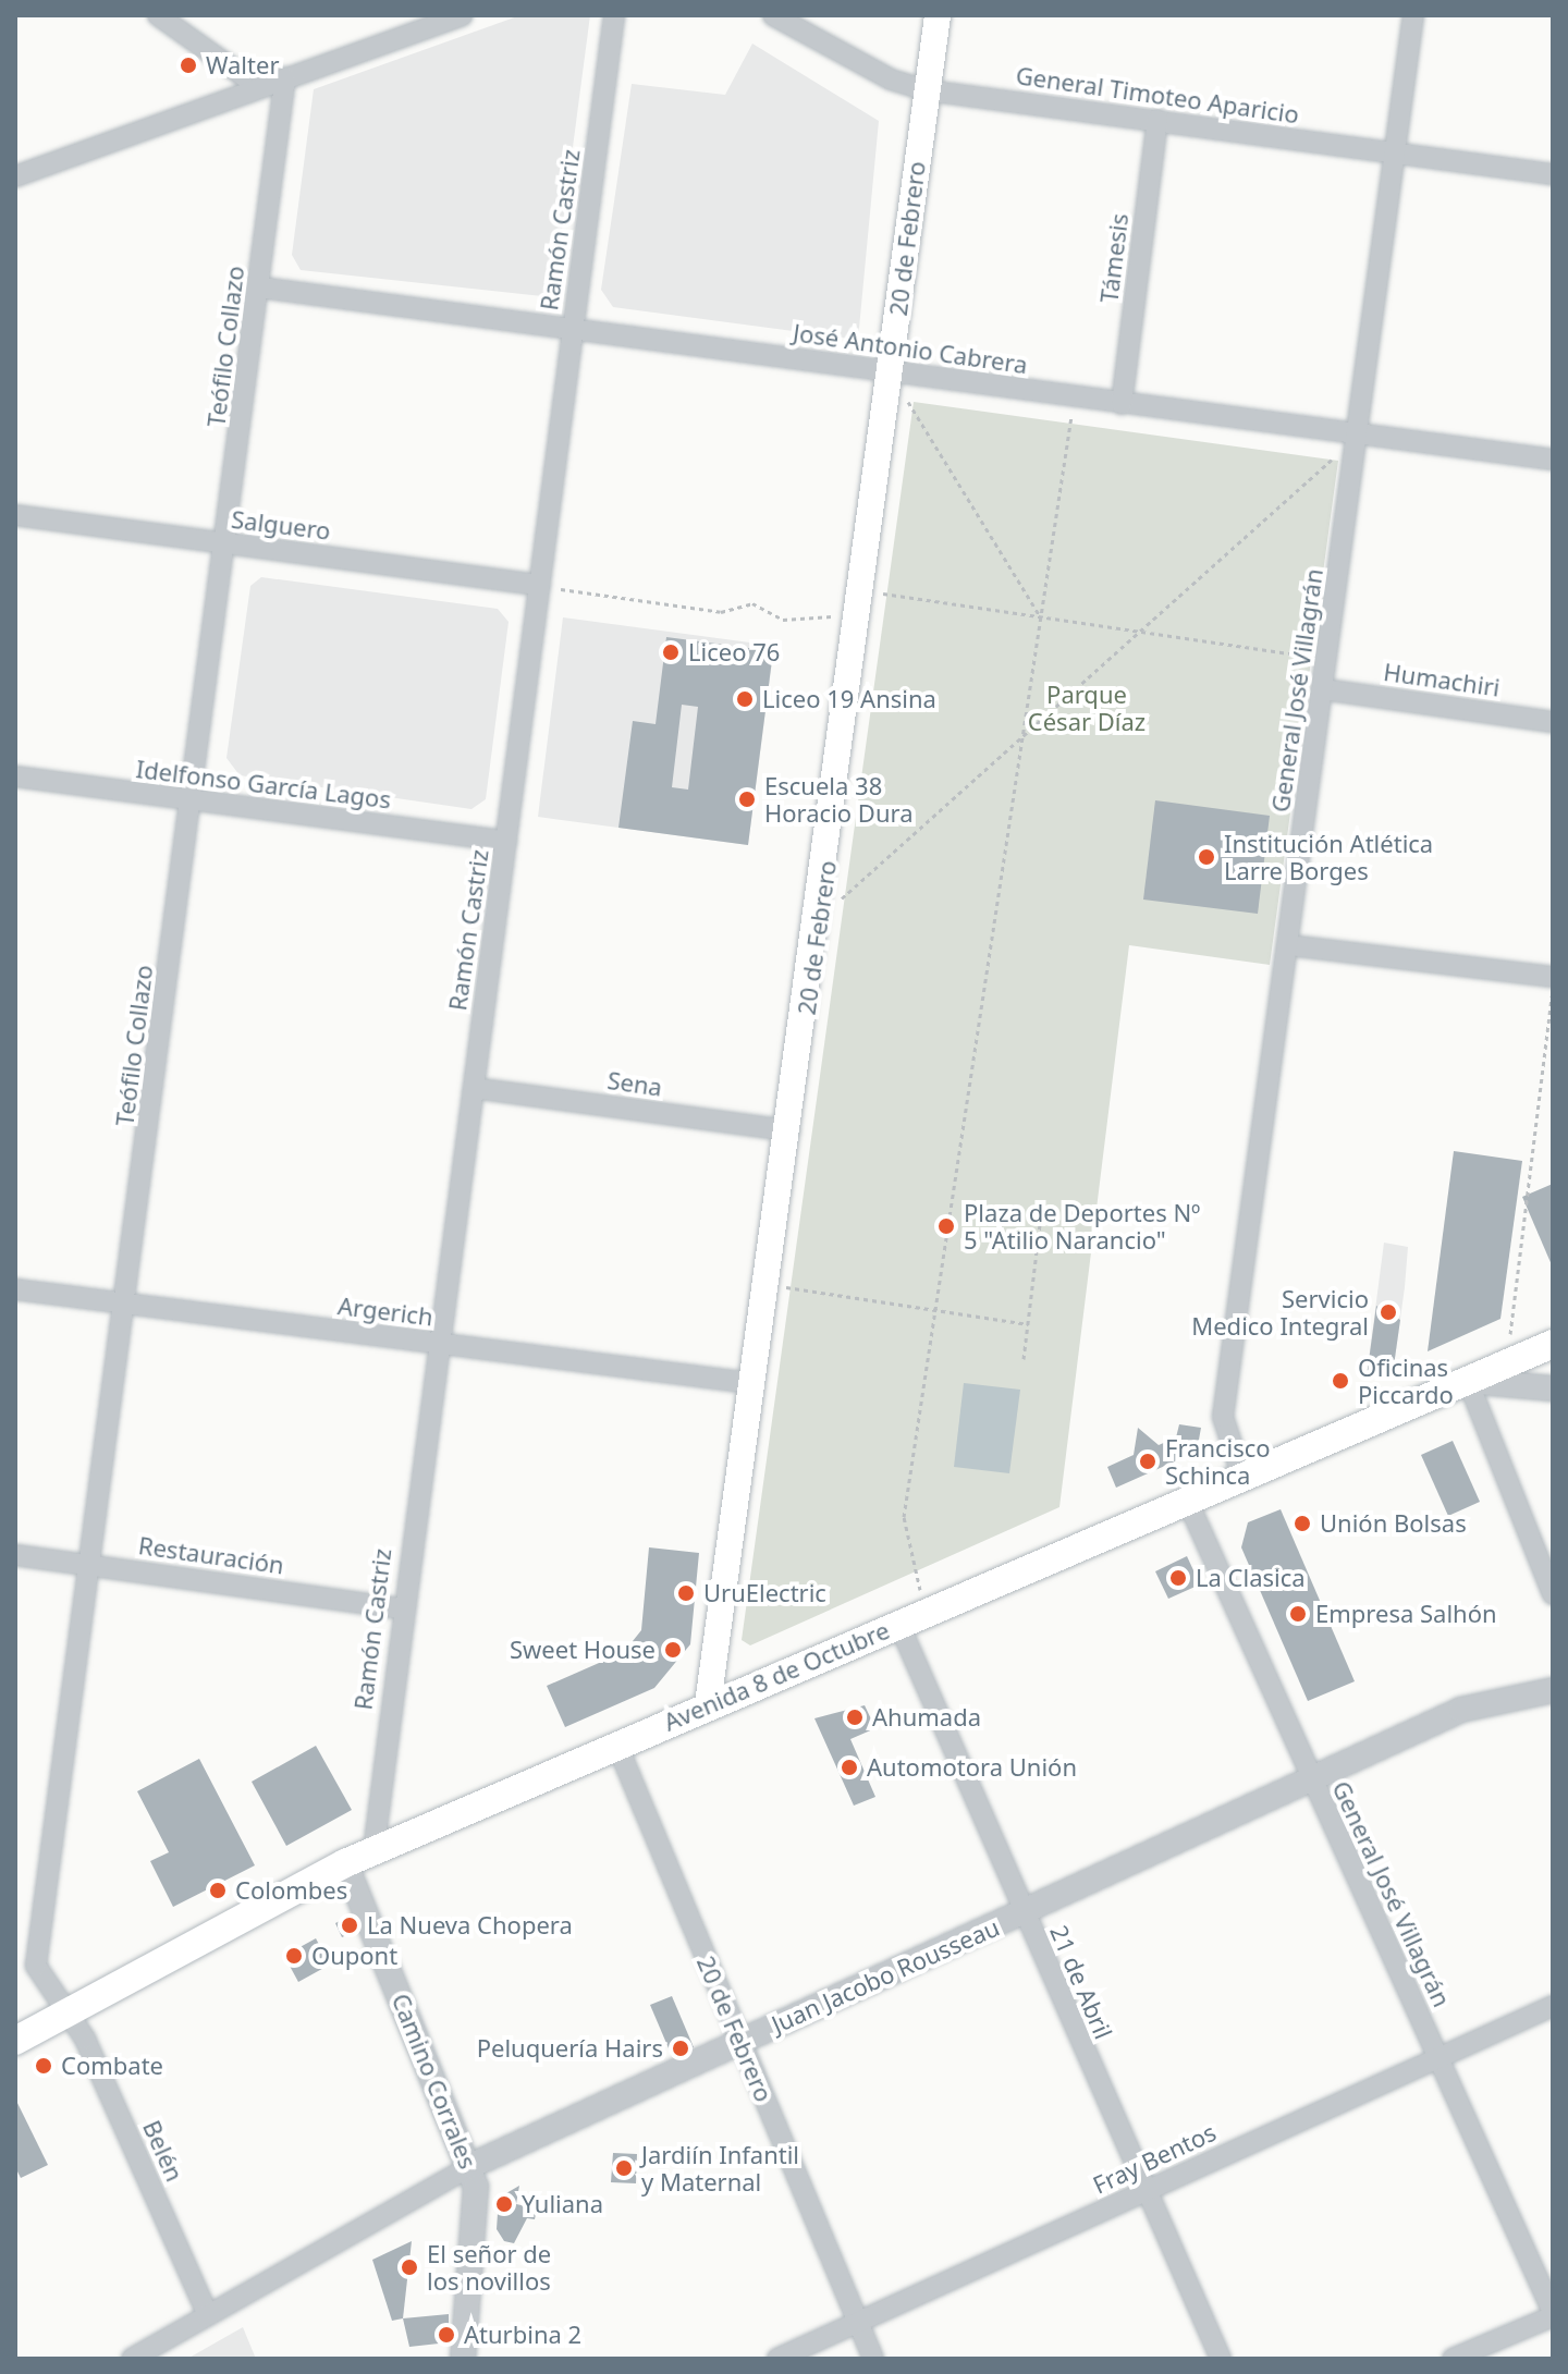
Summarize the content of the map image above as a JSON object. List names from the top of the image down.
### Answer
{
  "streets": {
    "main road": ["20 de Febrero", "Avenida 8 de Octubre"],
    "street": [
      "General Timoteo Aparicio",
      "Ramón Castriz",
      "Támesis",
      "Teófilo Collazo",
      "José Antonio Cabrera",
      "Salguero",
      "Humachiri",
      "General José Villagrán",
      "Idelfonso García Lagos",
      "Sena",
      "Argerich",
      "Restauración",
      "Juan Jacobo Rousseau",
      "21 de Abril",
      "Camino Corrales",
      "Belén",
      "Fray Bentos"
    ]
  },
  "crossings": [
    ["General Timoteo Aparicio", "20 de Febrero"],
    ["General Timoteo Aparicio", "Támesis"],
    ["General Timoteo Aparicio", "General José Villagrán"],
    ["Ramón Castriz", "José Antonio Cabrera"],
    ["Ramón Castriz", "Salguero"],
    ["Ramón Castriz", "Idelfonso García Lagos"],
    ["Ramón Castriz", "Sena"],
    ["Ramón Castriz", "Argerich"],
    ["Ramón Castriz", "Restauración"],
    ["Ramón Castriz", "Avenida 8 de Octubre"],
    ["20 de Febrero", "José Antonio Cabrera"],
    ["20 de Febrero", "Sena"],
    ["20 de Febrero", "Argerich"],
    ["20 de Febrero", "Avenida 8 de Octubre"],
    ["20 de Febrero", "Juan Jacobo Rousseau"],
    ["20 de Febrero", "Fray Bentos"],
    ["Támesis", "José Antonio Cabrera"],
    ["Teófilo Collazo", "José Antonio Cabrera"],
    ["Teófilo Collazo", "Salguero"],
    ["Teófilo Collazo", "Idelfonso García Lagos"],
    ["Teófilo Collazo", "Argerich"],
    ["Teófilo Collazo", "Restauración"],
    ["Teófilo Collazo", "Avenida 8 de Octubre"],
    ["Teófilo Collazo", "Belén"],
    ["José Antonio Cabrera", "General José Villagrán"],
    ["Humachiri", "General José Villagrán"],
    ["General José Villagrán", "Avenida 8 de Octubre"],
    ["General José Villagrán", "Juan Jacobo Rousseau"],
    ["General José Villagrán", "Fray Bentos"],
    ["Avenida 8 de Octubre", "21 de Abril"],
    ["Avenida 8 de Octubre", "Camino Corrales"],
    ["Avenida 8 de Octubre", "Belén"],
    ["Juan Jacobo Rousseau", "21 de Abril"],
    ["Juan Jacobo Rousseau", "Camino Corrales"],
    ["Juan Jacobo Rousseau", "Belén"],
    ["21 de Abril", "Fray Bentos"]
  ],
  "parks": ["Parque César Díaz"],
  "places": [
    "Walter",
    "Liceo 76",
    "Liceo 19 Ansina",
    "Escuela 38 Horacio Dura",
    "Institución Atlética Larre Borges",
    "Plaza de Deportes Nº 5 \"Atilio Narancio\"",
    "Servicio Medico Integral",
    "Oficinas Piccardo",
    "Francisco Schinca",
    "Unión Bolsas",
    "La Clasica",
    "UruElectric",
    "Empresa Salhón",
    "Sweet House",
    "Ahumada",
    "Automotora Unión",
    "Colombes",
    "La Nueva Chopera",
    "Oupont",
    "Peluquería Hairs",
    "Combate",
    "Jardiín Infantil y Maternal",
    "Yuliana",
    "El señor de los novillos",
    "Aturbina 2"
  ]
}
